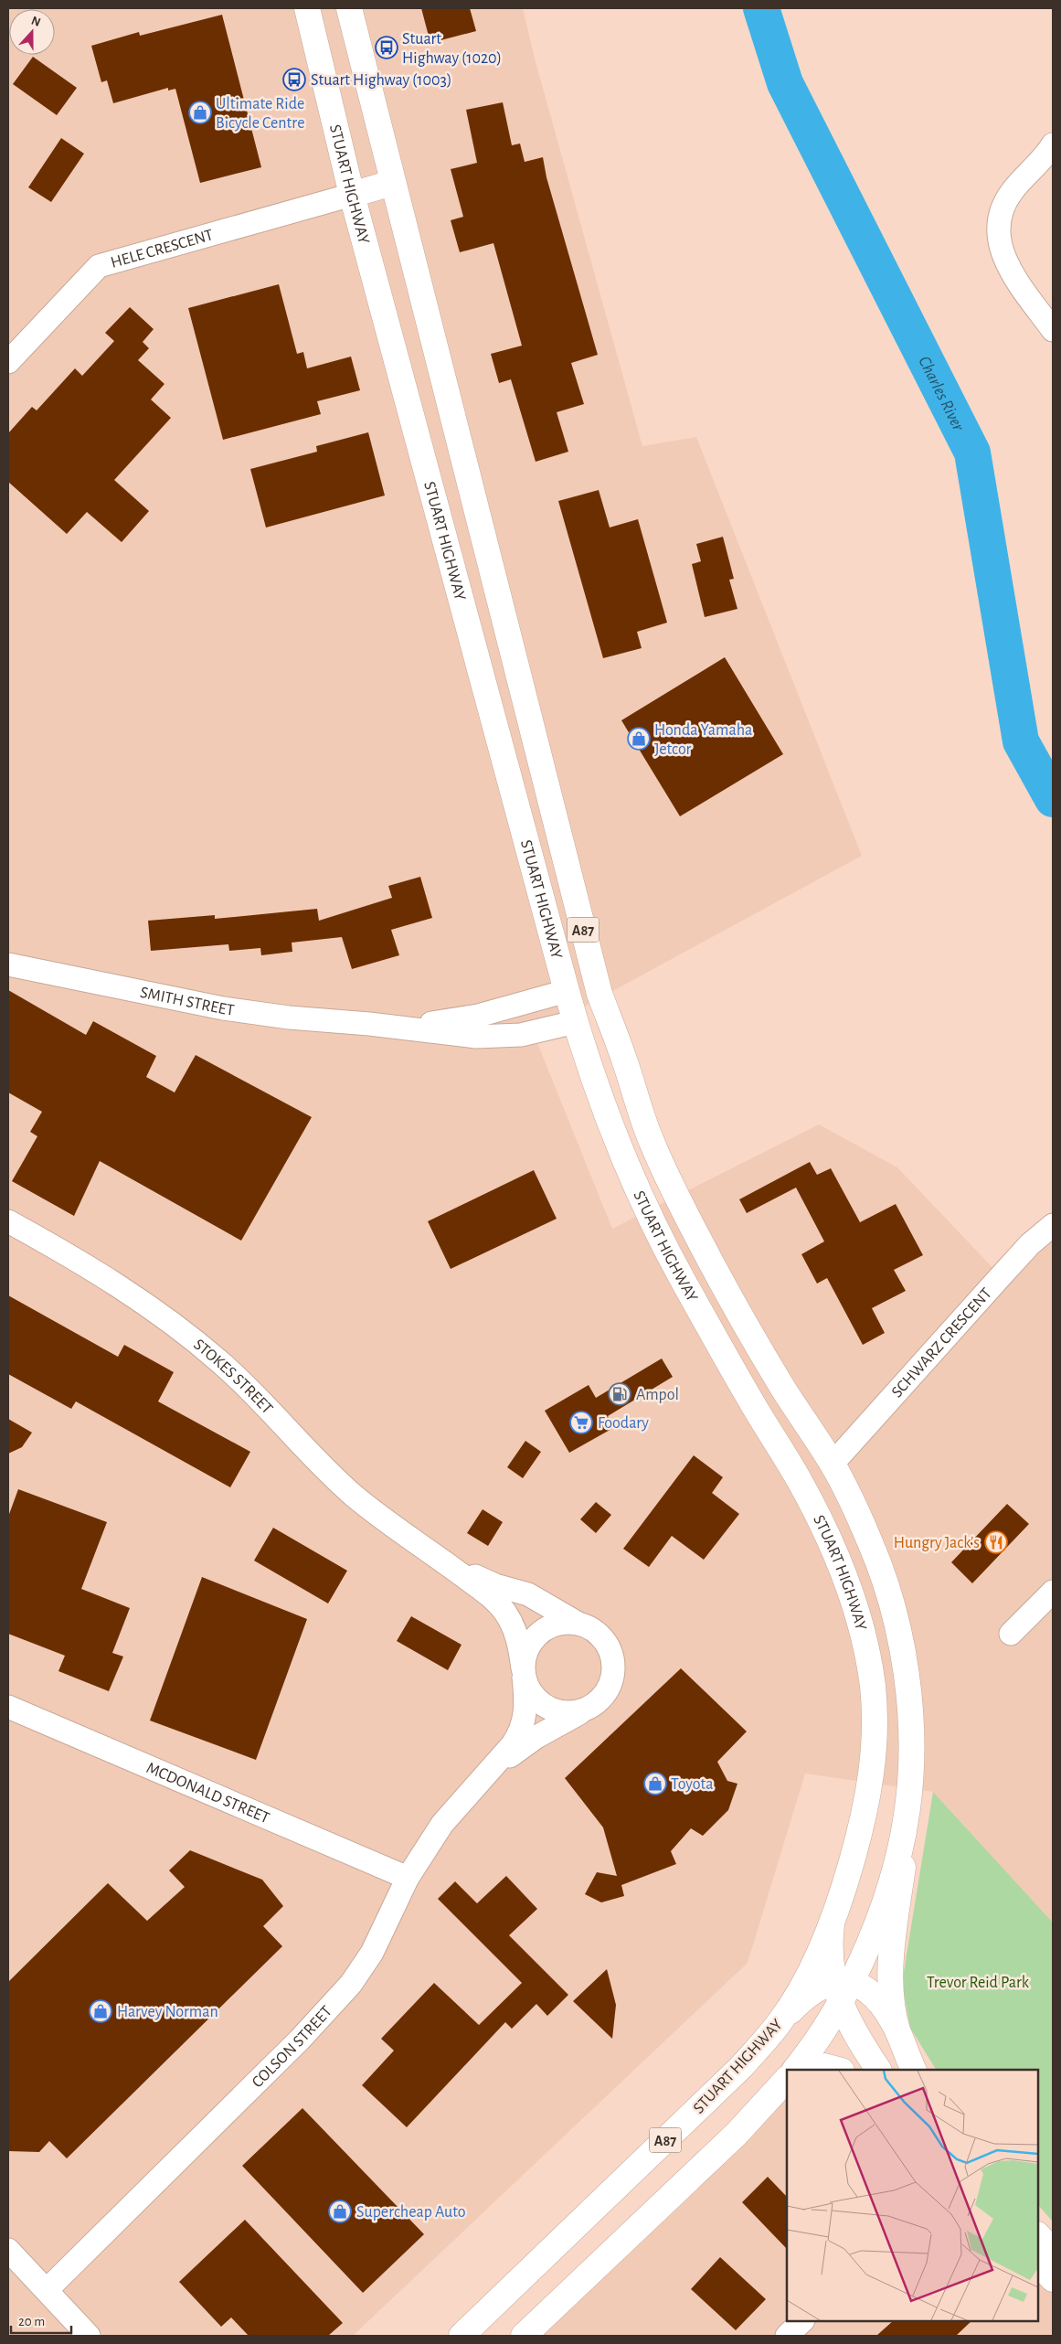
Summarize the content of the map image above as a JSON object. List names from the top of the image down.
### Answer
{
  "streets": {
    "main road": ["STUART HIGHWAY", "A87"],
    "street": [
      "HELE CRESCENT",
      "SMITH STREET",
      "SCHWARZ CRESCENT",
      "STOKES STREET",
      "MCDONALD STREET",
      "COLSON STREET"
    ]
  },
  "crossings": [
    ["STUART HIGHWAY", "HELE CRESCENT"],
    ["STUART HIGHWAY", "SMITH STREET"],
    ["STUART HIGHWAY", "SCHWARZ CRESCENT"],
    ["STOKES STREET", "COLSON STREET"],
    ["MCDONALD STREET", "COLSON STREET"]
  ],
  "water": ["Charles River"],
  "parks": ["Trevor Reid Park"],
  "places": {
    "bus stop": ["Stuart Highway (1020)", "Stuart Highway (1003)"],
    "shop": [
      "Ultimate Ride Bicycle Centre",
      "Honda Yamaha Jetcor",
      "Toyota",
      "Harvey Norman",
      "Supercheap Auto"
    ],
    "fuel station": ["Ampol"],
    "supermarket": ["Foodary"],
    "restaurant": ["Hungry Jack's"]
  },
  "scale_bar": "20 m",
  "north": "top"
}
